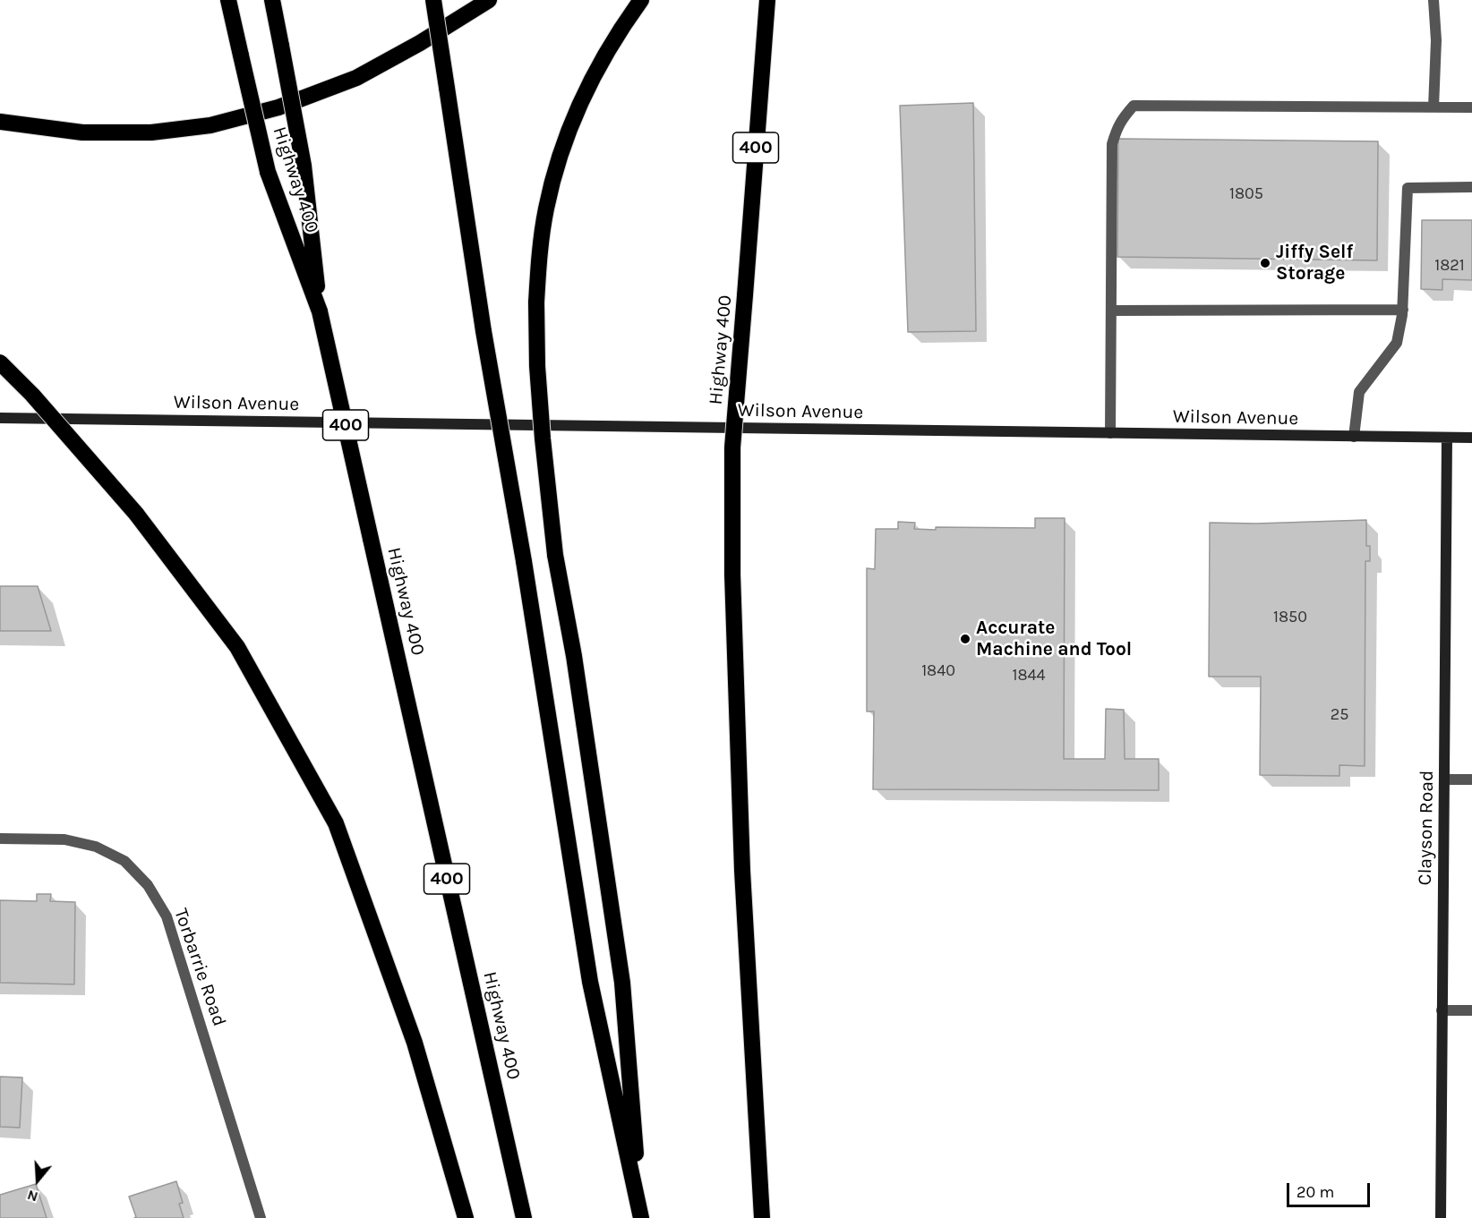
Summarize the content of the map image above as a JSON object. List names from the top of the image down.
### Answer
{
  "streets": {
    "highway": ["400", "Highway 400"],
    "main road": ["Wilson Avenue", "Clayson Road"],
    "street": ["Torbarrie Road"]
  },
  "crossings": [
    ["Wilson Avenue", "Clayson Road"]
  ],
  "places": ["Jiffy Self Storage", "Accurate Machine and Tool"],
  "house_numbers": [
    "1805",
    "1821",
    "1850",
    "1840",
    "1844",
    "25"
  ],
  "scale_bar": "20 m",
  "north": "bottom"
}
